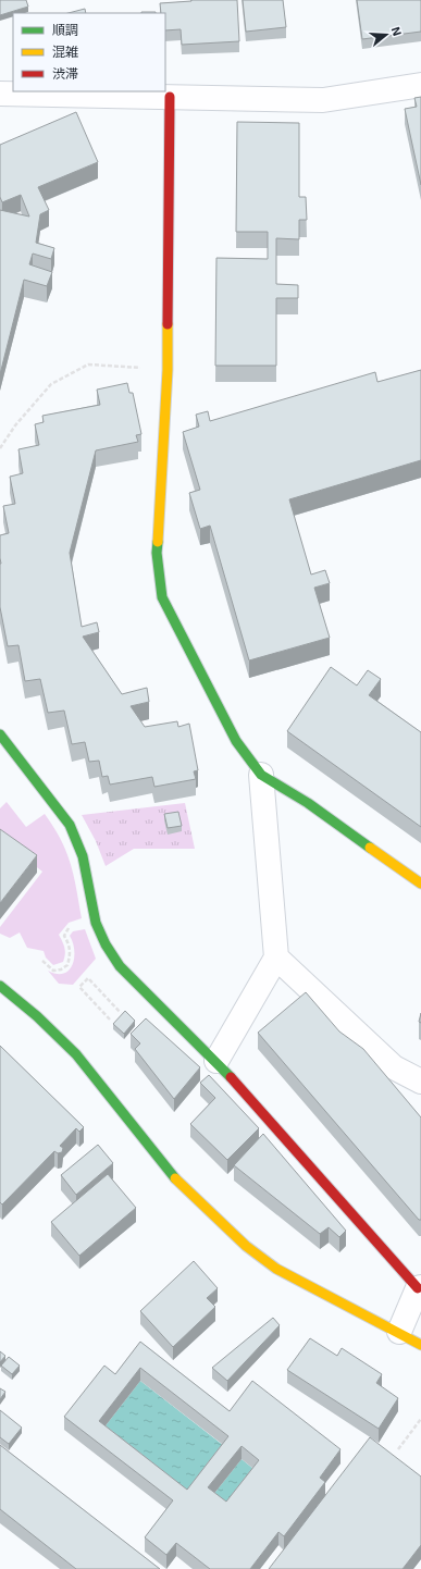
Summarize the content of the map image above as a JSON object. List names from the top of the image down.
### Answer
{
  "legend": ["順調", "混雑", "渋滞"],
  "north": "right"
}
